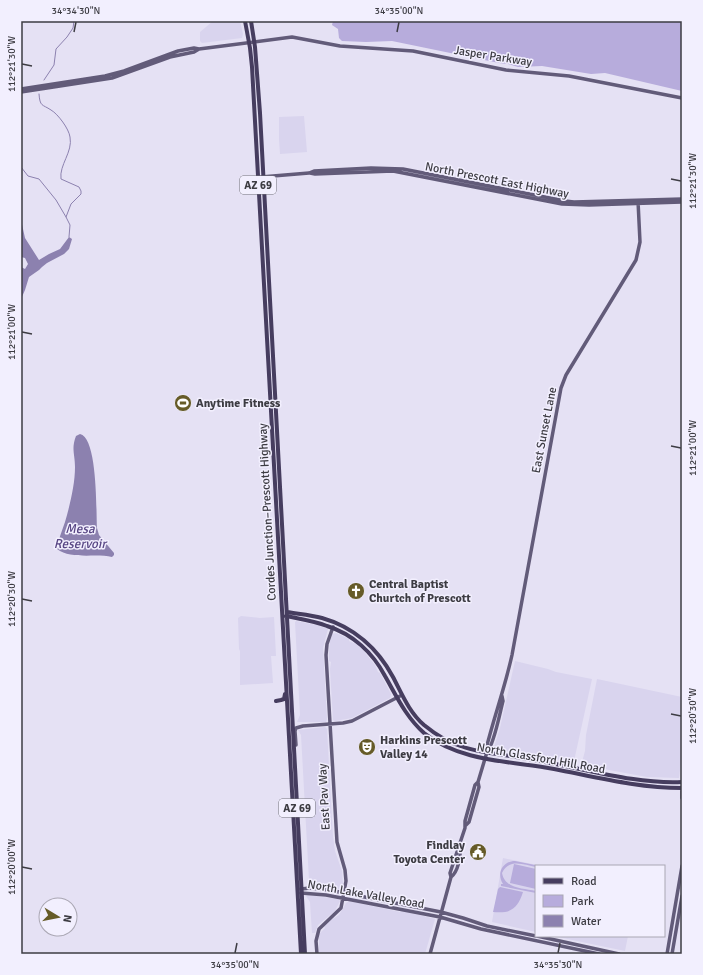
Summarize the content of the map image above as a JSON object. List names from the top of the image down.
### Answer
{
  "streets": {
    "main road": ["AZ 69", "Cordes Junction–Prescott Highway", "North Glassford Hill Road"],
    "street": [
      "Jasper Parkway",
      "North Prescott East Highway",
      "East Sunset Lane",
      "East Pav Way",
      "North Lake Valley Road"
    ]
  },
  "crossings": [
    ["Jasper Parkway", "Cordes Junction–Prescott Highway"],
    ["North Prescott East Highway", "East Sunset Lane"],
    ["North Prescott East Highway", "Cordes Junction–Prescott Highway"],
    ["East Sunset Lane", "North Glassford Hill Road"],
    ["East Sunset Lane", "North Lake Valley Road"],
    ["Cordes Junction–Prescott Highway", "North Lake Valley Road"],
    ["North Glassford Hill Road", "East Pav Way"],
    ["East Pav Way", "North Lake Valley Road"]
  ],
  "water": ["Mesa Reservoir"],
  "places": {
    "sports": ["Anytime Fitness"],
    "church": ["Central Baptist Churtch of Prescott"],
    "theatre": ["Harkins Prescott Valley 14"],
    "public building": ["Findlay Toyota Center"]
  },
  "legend": ["Road", "Park", "Water"],
  "north": "right",
  "coordinates": [
    "34°34'30\"N",
    "34°35'00\"N",
    "112°21'30\"W",
    "112°21'00\"W",
    "112°20'30\"W",
    "112°20'00\"W",
    "34°35'30\"N"
  ]
}
